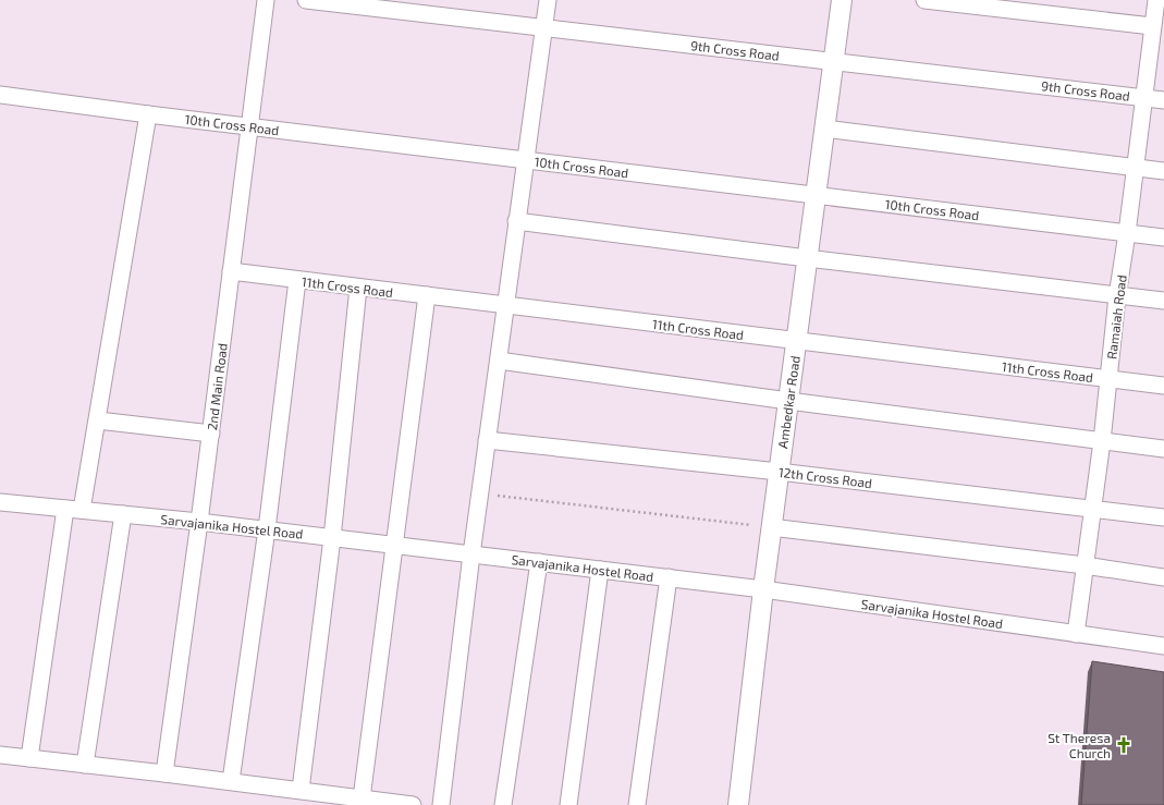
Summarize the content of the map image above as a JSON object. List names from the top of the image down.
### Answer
{
  "streets": {
    "street": [
      "9th Cross Road",
      "10th Cross Road",
      "11th Cross Road",
      "Ramaiah Road",
      "2nd Main Road",
      "Ambedkar Road",
      "12th Cross Road",
      "Sarvajanika Hostel Road"
    ]
  },
  "crossings": [
    ["9th Cross Road", "Ramaiah Road"],
    ["9th Cross Road", "Ambedkar Road"],
    ["10th Cross Road", "Ramaiah Road"],
    ["10th Cross Road", "2nd Main Road"],
    ["10th Cross Road", "Ambedkar Road"],
    ["11th Cross Road", "Ramaiah Road"],
    ["11th Cross Road", "2nd Main Road"],
    ["11th Cross Road", "Ambedkar Road"],
    ["Ramaiah Road", "12th Cross Road"],
    ["Ramaiah Road", "Sarvajanika Hostel Road"],
    ["2nd Main Road", "Sarvajanika Hostel Road"],
    ["Ambedkar Road", "12th Cross Road"],
    ["Ambedkar Road", "Sarvajanika Hostel Road"]
  ],
  "places": {
    "church": ["St Theresa Church"]
  }
}
